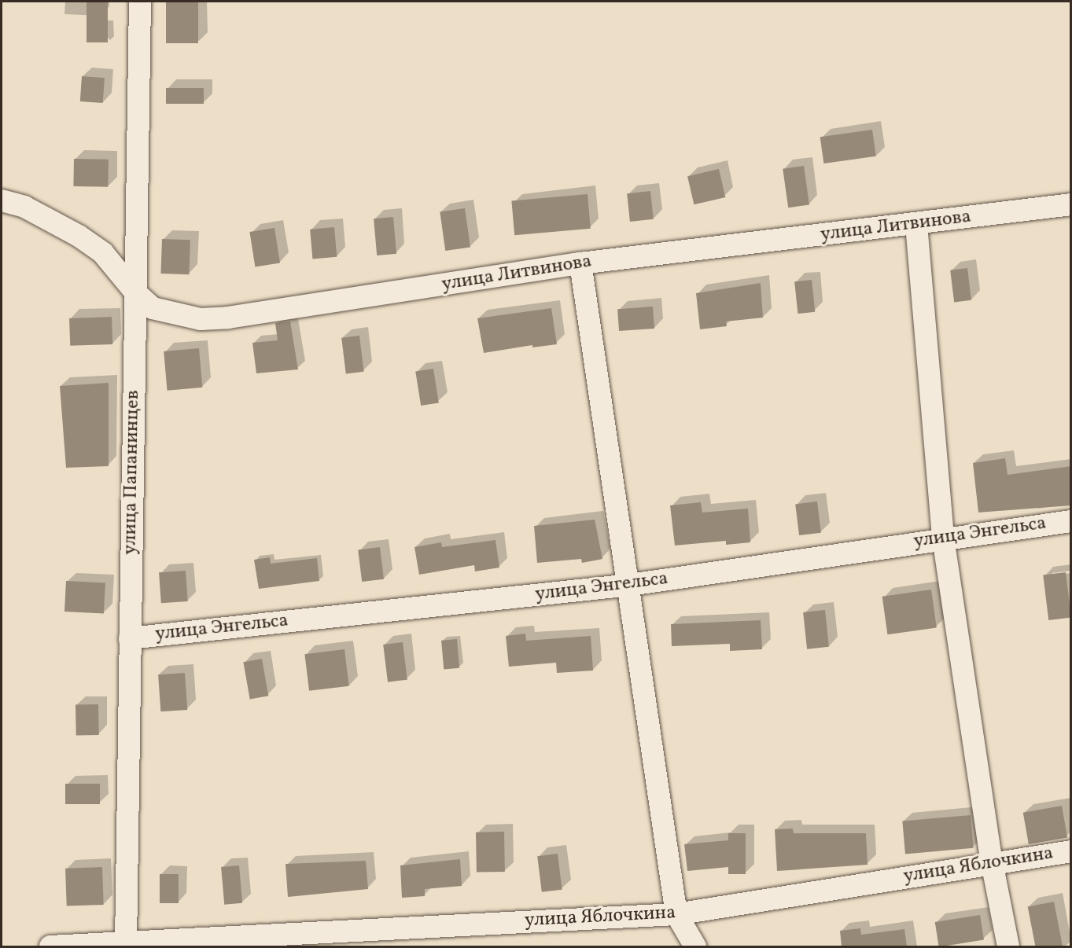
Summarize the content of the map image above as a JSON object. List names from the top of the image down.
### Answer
{
  "streets": {
    "street": [
      "улица Литвинова",
      "улица Папанинцев",
      "улица Энгельса",
      "улица Яблочкина"
    ]
  },
  "crossings": [
    ["улица Литвинова", "улица Папанинцев"],
    ["улица Папанинцев", "улица Энгельса"],
    ["улица Папанинцев", "улица Яблочкина"]
  ]
}
